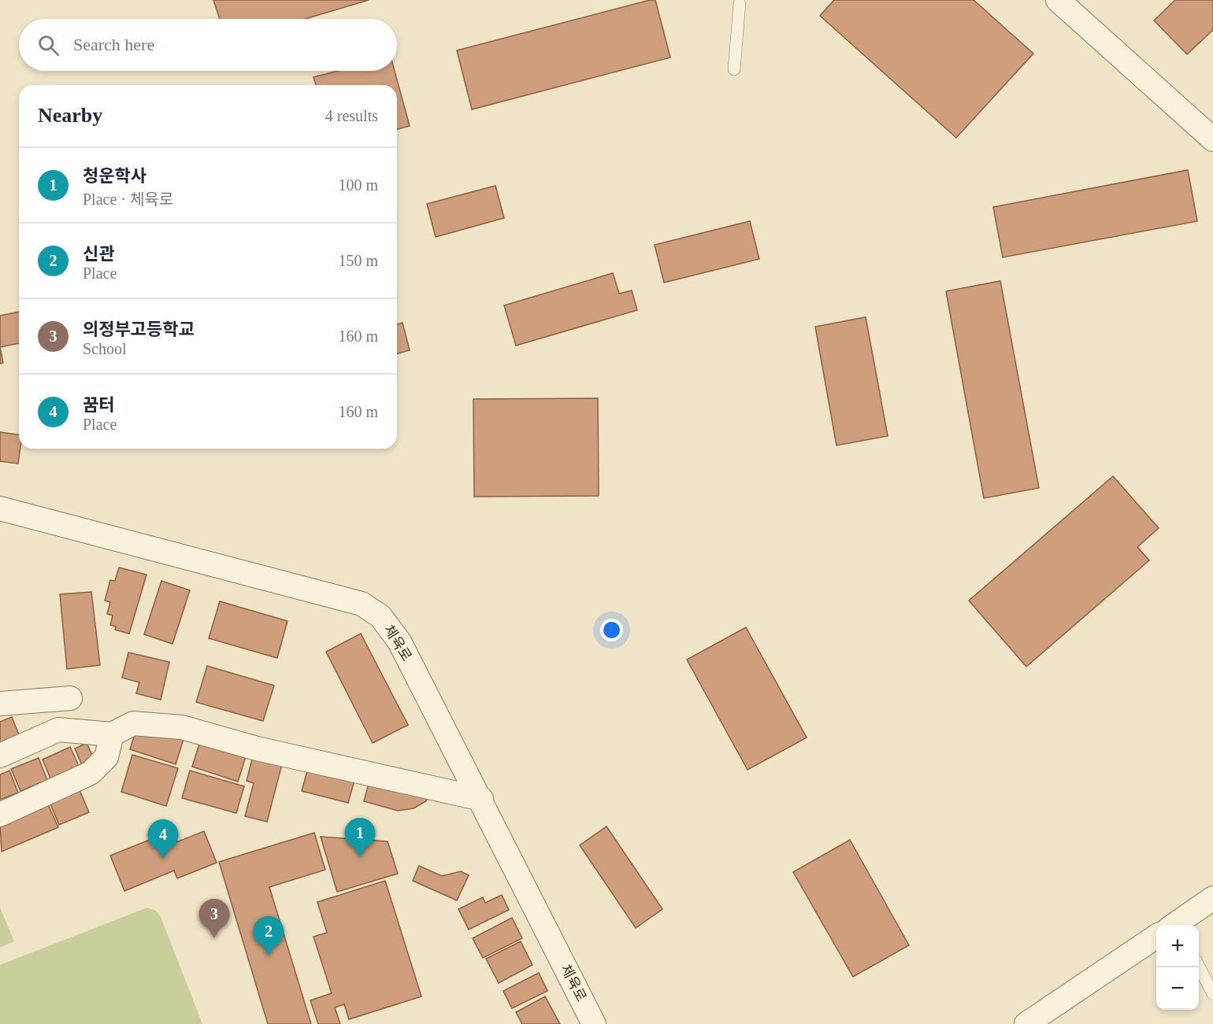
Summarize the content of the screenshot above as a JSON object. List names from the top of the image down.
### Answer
{
  "streets": {
    "street": ["체육로"]
  },
  "page": {
    "search": "Search here",
    "heading": ["Nearby", "4 results"],
    "list": [
      {
        "mark": "1",
        "name": "청운학사",
        "note": "Place · 체육로",
        "value": "100 m"
      },
      {
        "mark": "2",
        "name": "신관",
        "note": "Place",
        "value": "150 m"
      },
      {
        "mark": "3",
        "name": "의정부고등학교",
        "note": "School",
        "value": "160 m"
      },
      {
        "mark": "4",
        "name": "꿈터",
        "note": "Place",
        "value": "160 m"
      }
    ],
    "pins": [
      "1",
      "4",
      "3",
      "2"
    ],
    "map_buttons": ["+", "−"]
  }
}
